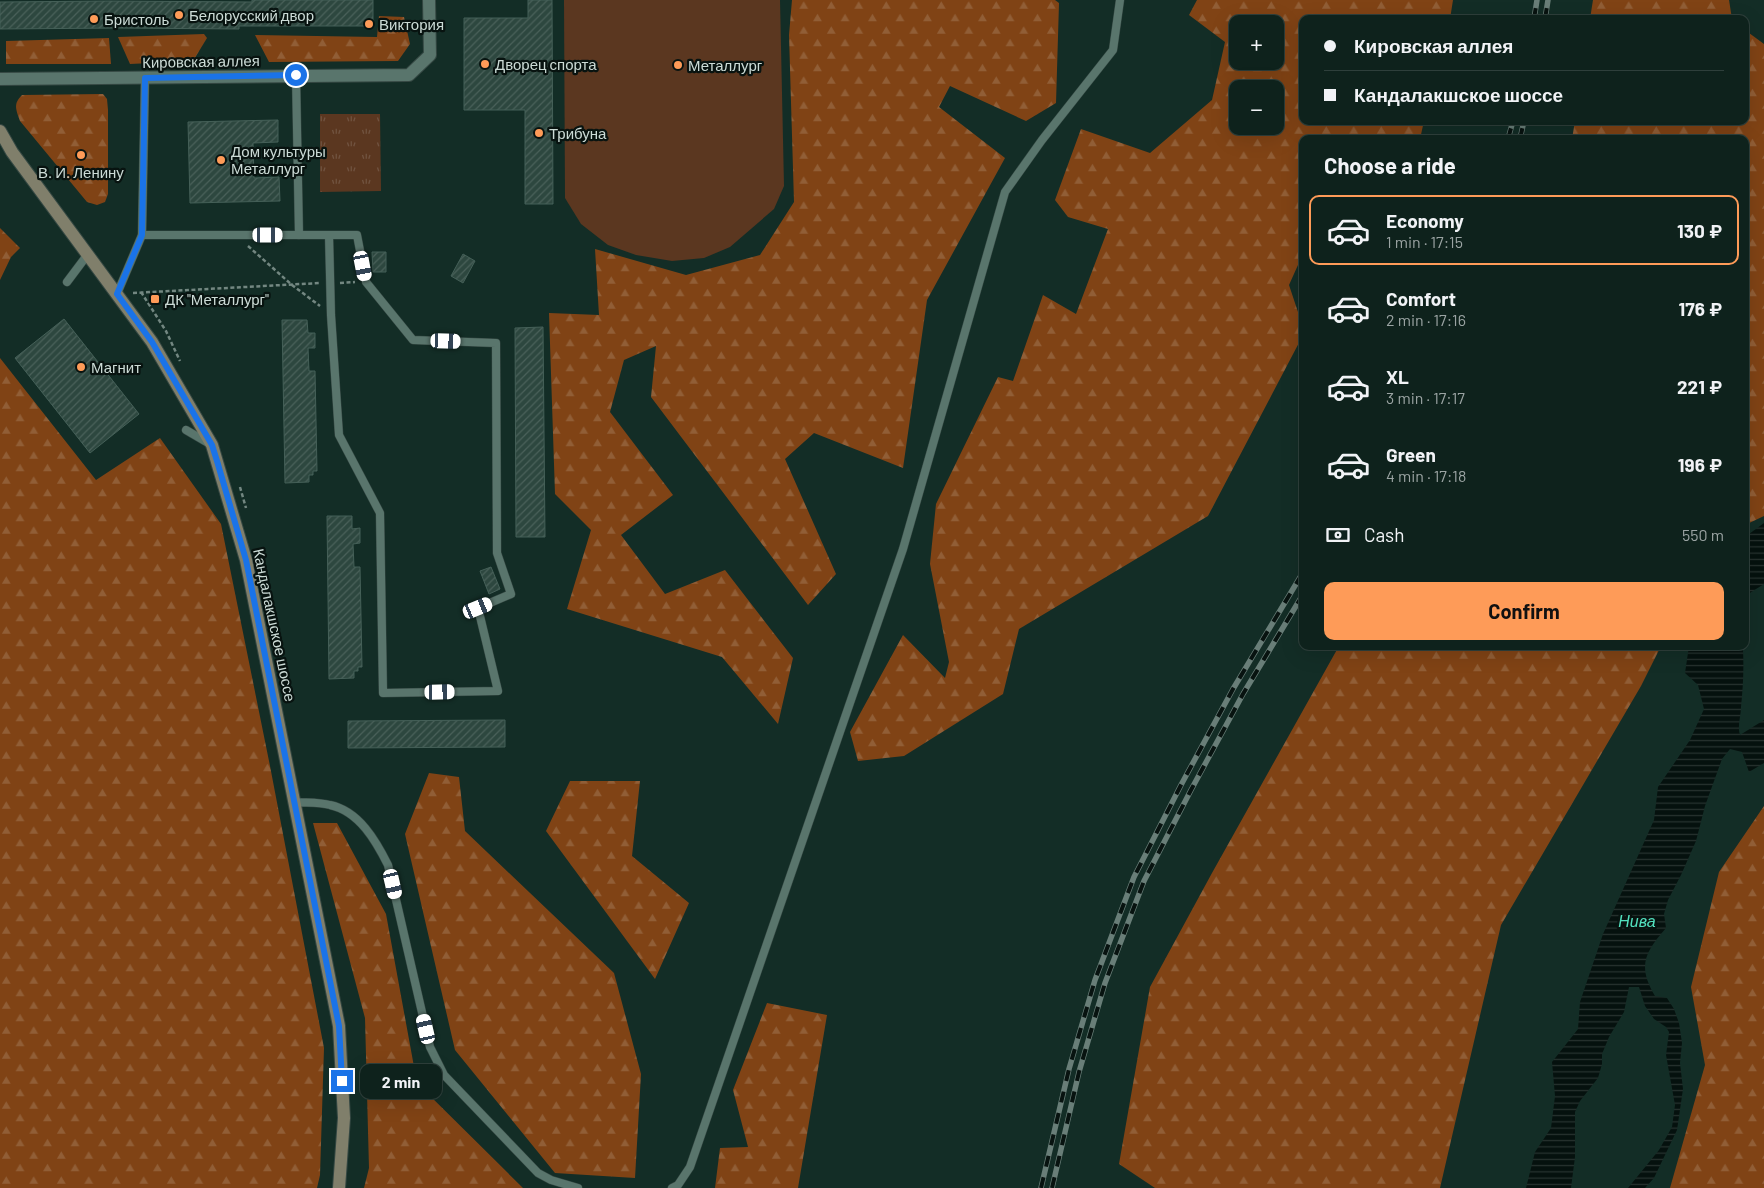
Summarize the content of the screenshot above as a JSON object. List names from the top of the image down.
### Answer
{
  "streets": {
    "main road": ["Кандалакшское шоссе"],
    "street": ["Кировская аллея"]
  },
  "water": ["Нива"],
  "places": {
    "other": [
      "Белорусский двор",
      "Бристоль",
      "Виктория",
      "Дворец спорта",
      "Металлург",
      "Трибуна",
      "В. И. Ленину",
      "Дом культуры Металлург",
      "Магнит"
    ],
    "transit": ["ДК \"Металлург\""]
  },
  "page": {
    "map_buttons": ["+", "−"],
    "banner": ["Кировская аллея", "Кандалакшское шоссе"],
    "heading": "Choose a ride",
    "list": [
      {
        "name": "Economy",
        "note": "1 min · 17:15",
        "value": "130 ₽"
      },
      {
        "name": "Comfort",
        "note": "2 min · 17:16",
        "value": "176 ₽"
      },
      {
        "name": "XL",
        "note": "3 min · 17:17",
        "value": "221 ₽"
      },
      {
        "name": "Green",
        "note": "4 min · 17:18",
        "value": "196 ₽"
      }
    ],
    "pay": ["Cash", "550 m"],
    "buttons": "Confirm",
    "bubble": "2 min"
  }
}
